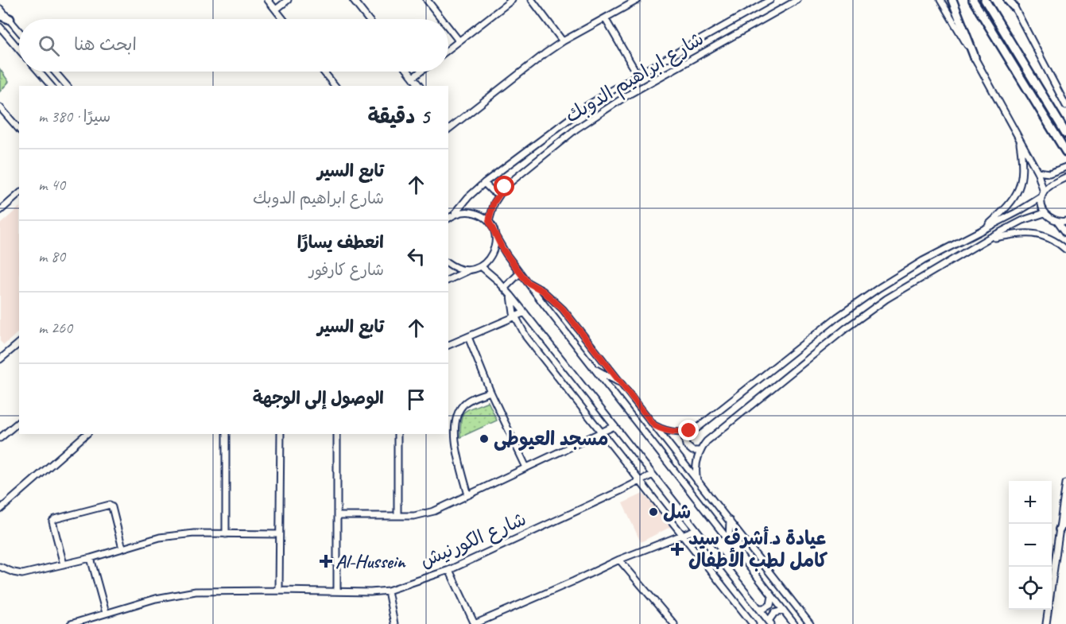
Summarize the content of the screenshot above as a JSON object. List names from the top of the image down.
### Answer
{
  "streets": {
    "street": ["شارع ابراهيم الدوبك", "شارع الكورنيش"]
  },
  "places": {
    "other": ["مسجد العيوطى", "شل"],
    "health": ["عيادة د.أشرف سيد كامل لطب الأطفال", "Al-Hussein"]
  },
  "page": {
    "search": "ابحث هنا",
    "heading": ["5 دقيقة", "سيرًا · 380 m"],
    "list": [
      ["تابع السير", "شارع ابراهيم الدوبك", "40 m"],
      ["انعطف يسارًا", "شارع كارفور", "80 m"],
      ["تابع السير", "260 m"],
      "الوصول إلى الوجهة"
    ],
    "map_buttons": ["+", "−"]
  }
}
